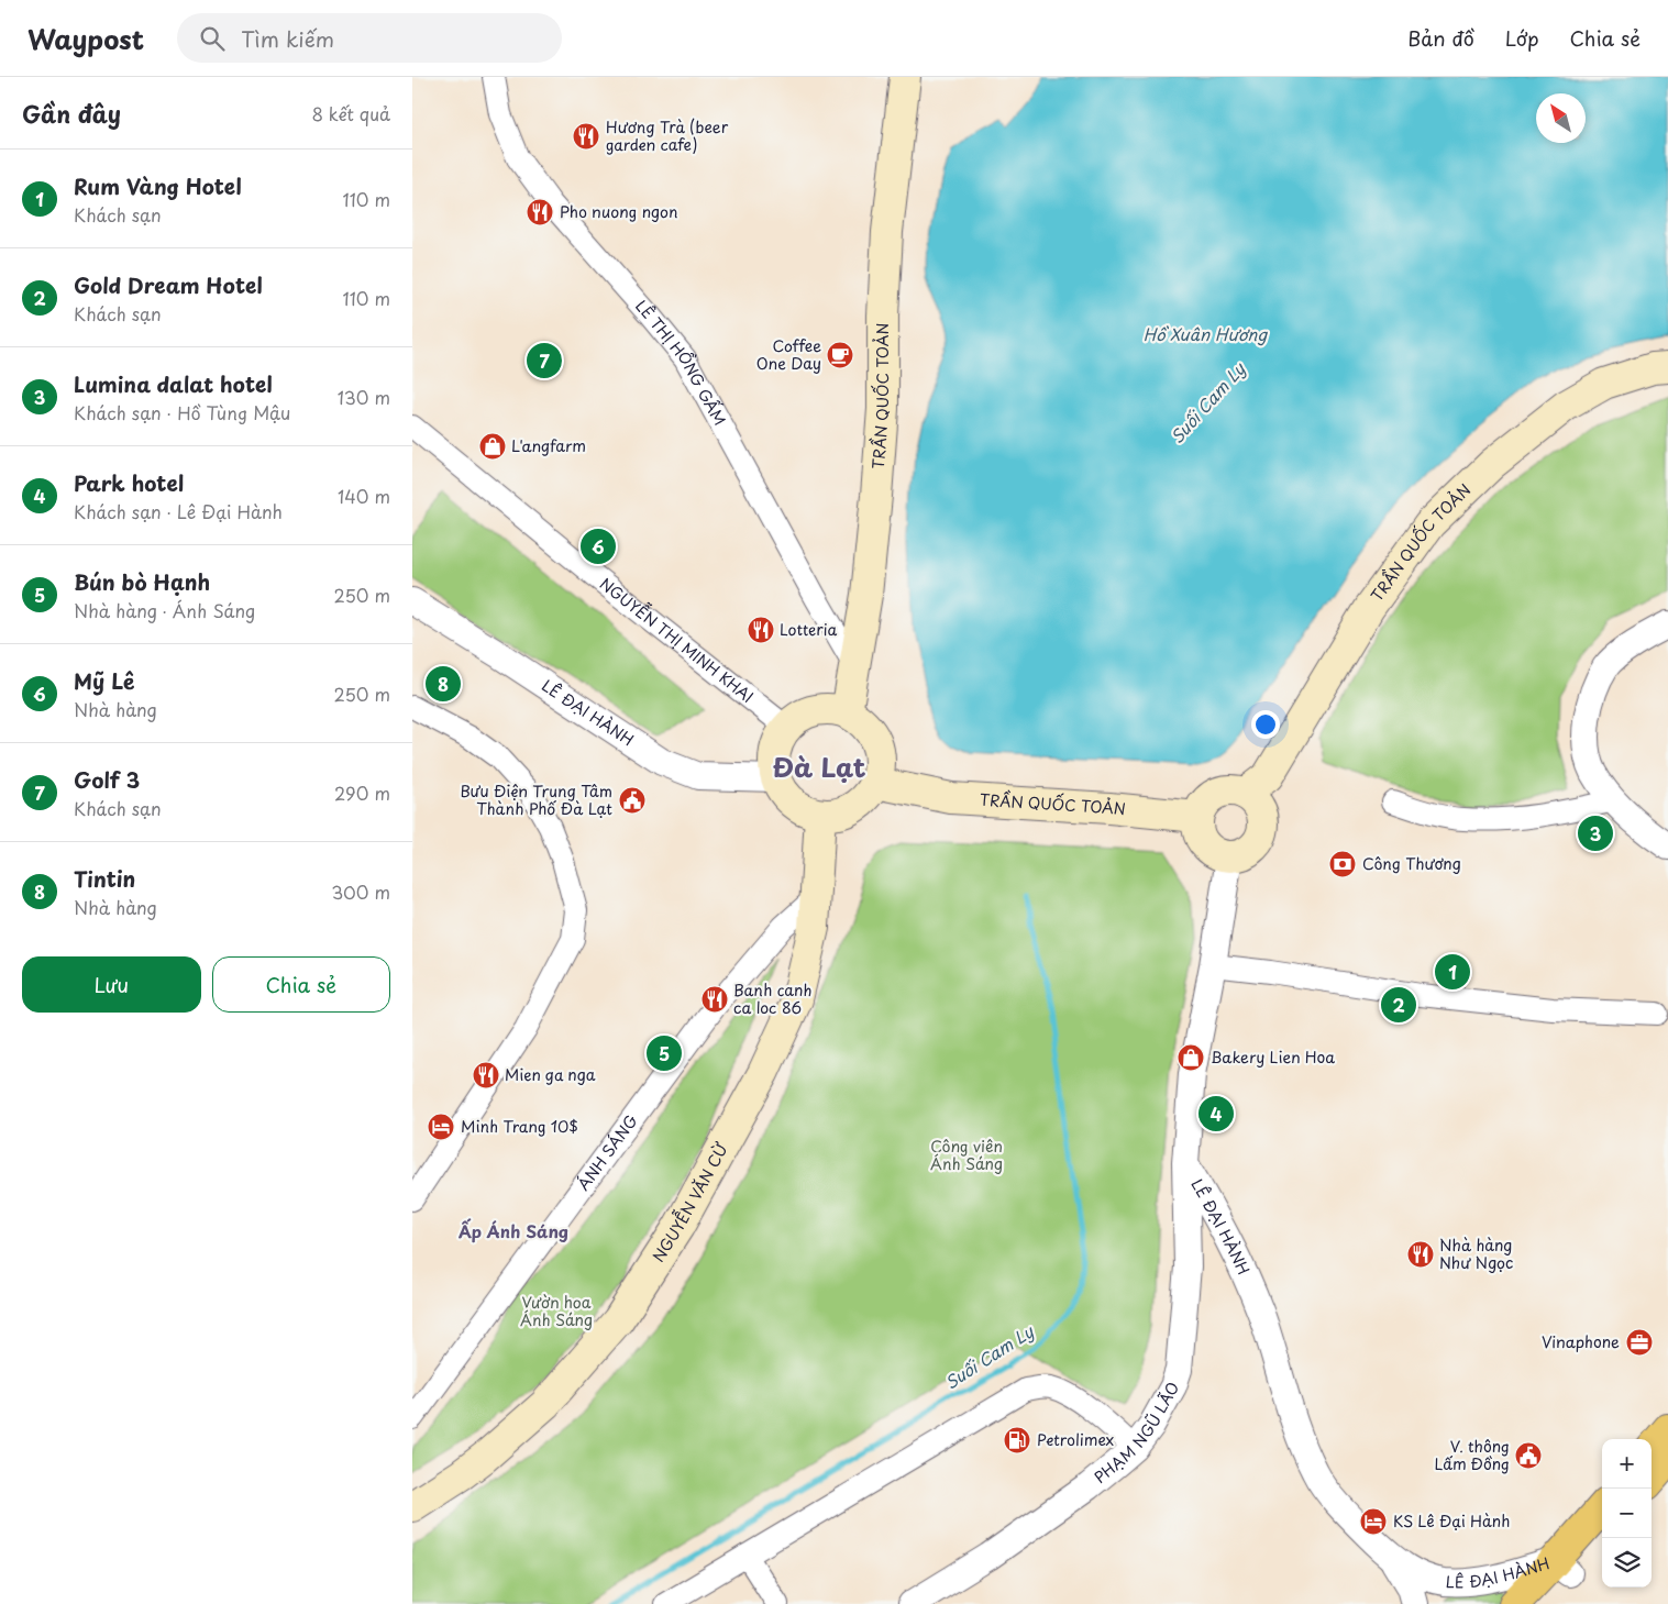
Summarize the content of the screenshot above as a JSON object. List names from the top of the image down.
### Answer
{
  "streets": {
    "main road": ["TRẦN QUỐC TOẢN", "NGUYỄN VĂN CỪ"],
    "street": [
      "LÊ THỊ HỒNG GẤM",
      "NGUYỄN THỊ MINH KHAI",
      "LÊ ĐẠI HÀNH",
      "ÁNH SÁNG",
      "PHẠM NGŨ LÃO"
    ]
  },
  "crossings": [
    ["LÊ THỊ HỒNG GẤM", "TRẦN QUỐC TOẢN"],
    ["TRẦN QUỐC TOẢN", "NGUYỄN THỊ MINH KHAI"],
    ["TRẦN QUỐC TOẢN", "LÊ ĐẠI HÀNH"],
    ["TRẦN QUỐC TOẢN", "NGUYỄN VĂN CỪ"],
    ["NGUYỄN THỊ MINH KHAI", "LÊ ĐẠI HÀNH"],
    ["NGUYỄN THỊ MINH KHAI", "NGUYỄN VĂN CỪ"],
    ["LÊ ĐẠI HÀNH", "NGUYỄN VĂN CỪ"],
    ["LÊ ĐẠI HÀNH", "PHẠM NGŨ LÃO"],
    ["ÁNH SÁNG", "NGUYỄN VĂN CỪ"]
  ],
  "districts": ["Đà Lạt", "Ấp Ánh Sáng"],
  "water": ["Hồ Xuân Hương", "Suối Cam Ly"],
  "parks": ["Công viên Ánh Sáng", "Vườn hoa Ánh Sáng"],
  "places": {
    "restaurant": [
      "Hương Trà (beer garden cafe)",
      "Pho nuong ngon",
      "Lotteria",
      "Banh canh ca loc 86",
      "Mien ga nga",
      "Nhà hàng Như Ngọc"
    ],
    "cafe": ["Coffee One Day"],
    "shop": ["L'angfarm", "Bakery Lien Hoa"],
    "public building": ["Bưu Điện Trung Tâm Thành Phố Đà Lạt", "V. thông Lấm Đồng"],
    "bank": ["Công Thương"],
    "hotel": ["Minh Trang 10$", "KS Lê Đại Hành"],
    "office": ["Vinaphone"],
    "fuel station": ["Petrolimex"]
  },
  "north": "top left",
  "page": {
    "header": "Waypost",
    "search": "Tìm kiếm",
    "nav": ["Bản đồ", "Lớp", "Chia sẻ"],
    "heading": ["Gần đây", "8 kết quả"],
    "list": [
      {
        "mark": "1",
        "name": "Rum Vàng Hotel",
        "note": "Khách sạn",
        "value": "110 m"
      },
      {
        "mark": "2",
        "name": "Gold Dream Hotel",
        "note": "Khách sạn",
        "value": "110 m"
      },
      {
        "mark": "3",
        "name": "Lumina dalat hotel",
        "note": "Khách sạn · Hồ Tùng Mậu",
        "value": "130 m"
      },
      {
        "mark": "4",
        "name": "Park hotel",
        "note": "Khách sạn · Lê Đại Hành",
        "value": "140 m"
      },
      {
        "mark": "5",
        "name": "Bún bò Hạnh",
        "note": "Nhà hàng · Ánh Sáng",
        "value": "250 m"
      },
      {
        "mark": "6",
        "name": "Mỹ Lê",
        "note": "Nhà hàng",
        "value": "250 m"
      },
      {
        "mark": "7",
        "name": "Golf 3",
        "note": "Khách sạn",
        "value": "290 m"
      },
      {
        "mark": "8",
        "name": "Tintin",
        "note": "Nhà hàng",
        "value": "300 m"
      }
    ],
    "pins": [
      "7",
      "6",
      "8",
      "3",
      "1",
      "2",
      "5",
      "4"
    ],
    "buttons": ["Lưu", "Chia sẻ"],
    "map_buttons": ["+", "−"]
  }
}
